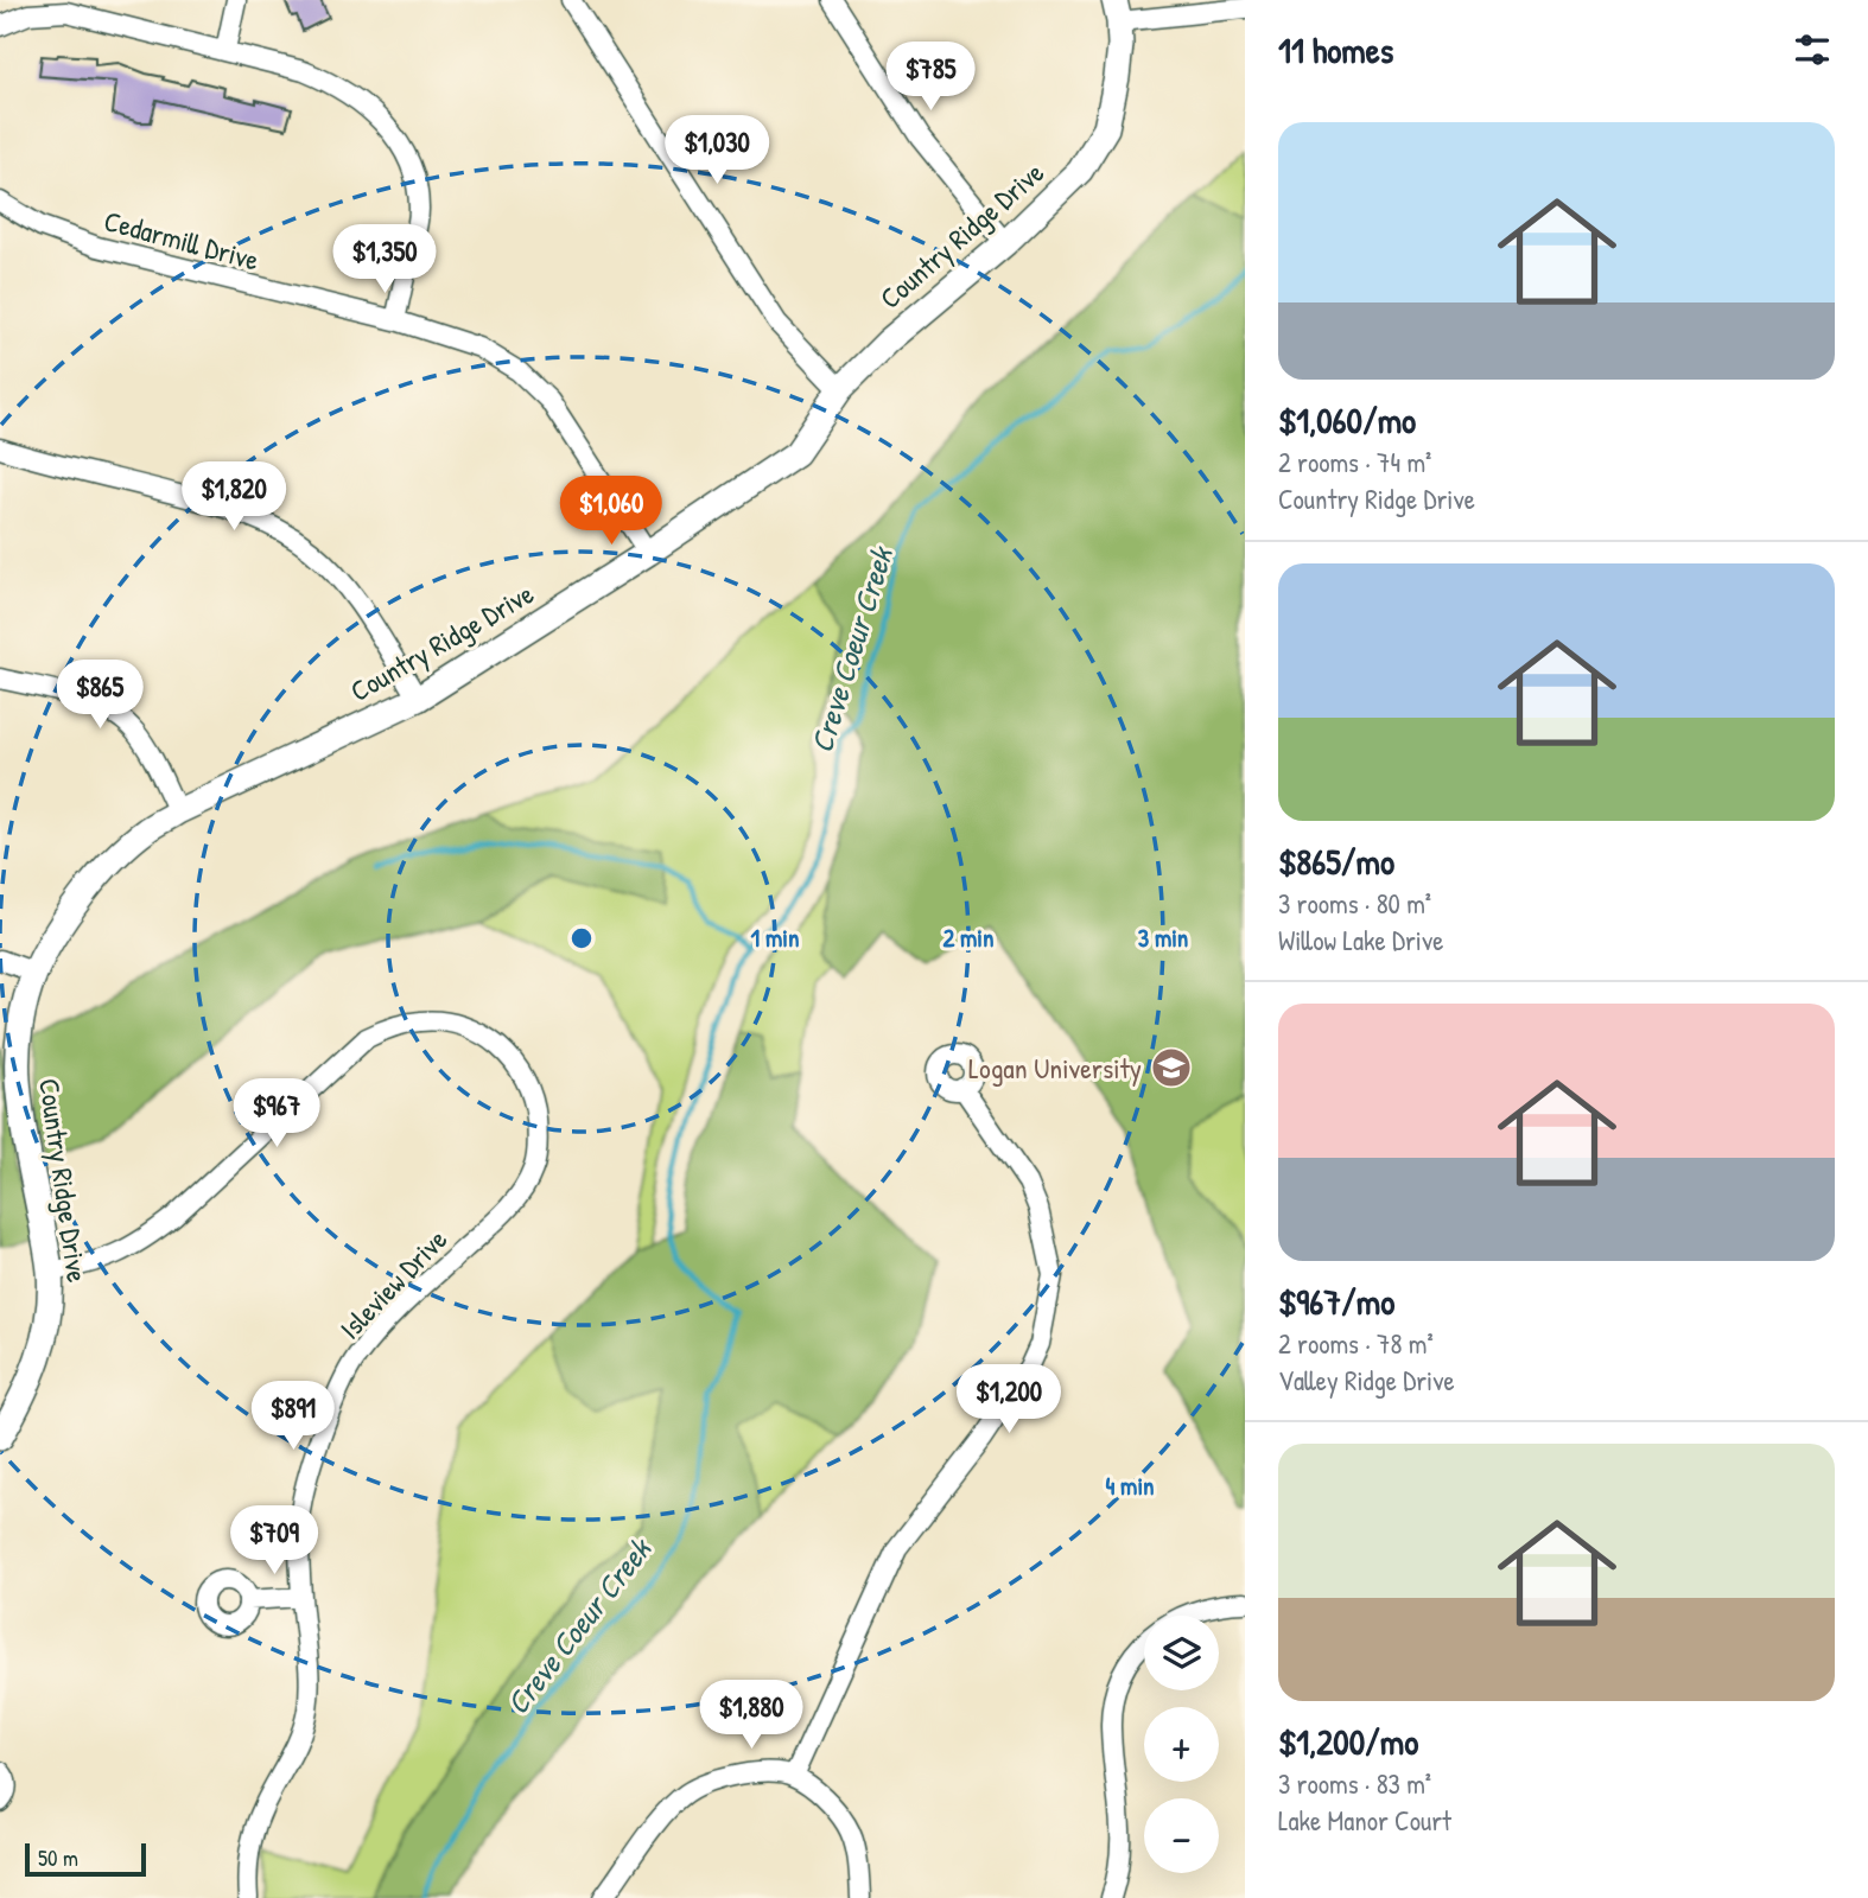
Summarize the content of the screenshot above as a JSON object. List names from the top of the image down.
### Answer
{
  "streets": {
    "street": ["Country Ridge Drive", "Cedarmill Drive", "Isleview Drive"]
  },
  "crossings": [
    ["Country Ridge Drive", "Cedarmill Drive"],
    ["Country Ridge Drive", "Isleview Drive"]
  ],
  "water": ["Creve Coeur Creek"],
  "places": {
    "school or university": ["Logan University"]
  },
  "scale_bar": "50 m",
  "page": {
    "heading": "11 homes",
    "price": [
      "$785",
      "$1,030",
      "$1,350",
      "$1,820",
      "$1,060",
      "$865",
      "$967",
      "$1,200",
      "$891",
      "$709",
      "$1,880"
    ],
    "list": [
      {
        "name": "$1,060/mo",
        "note": "2 rooms · 74 m² · Country Ridge Drive"
      },
      {
        "name": "$865/mo",
        "note": "3 rooms · 80 m² · Willow Lake Drive"
      },
      {
        "name": "$967/mo",
        "note": "2 rooms · 78 m² · Valley Ridge Drive"
      },
      {
        "name": "$1,200/mo",
        "note": "3 rooms · 83 m² · Lake Manor Court"
      }
    ],
    "map_buttons": ["+", "−"],
    "scale": "50 m"
  },
  "rings": [
    "1 min",
    "2 min",
    "3 min",
    "4 min"
  ]
}
